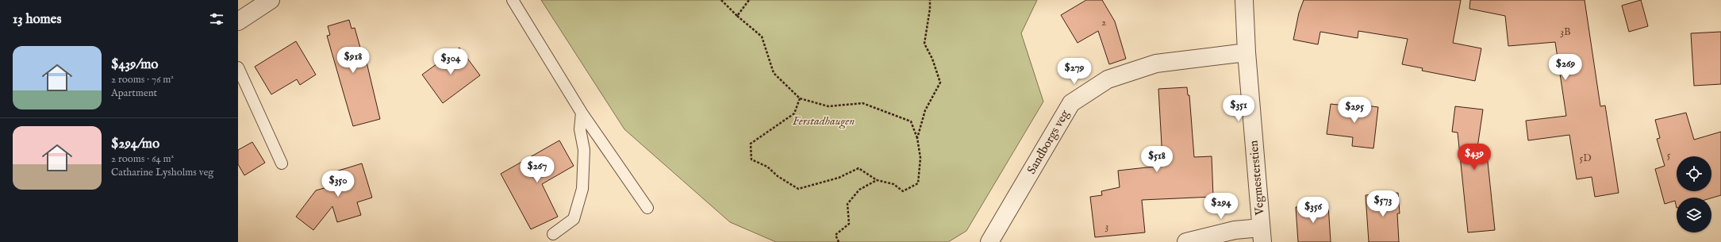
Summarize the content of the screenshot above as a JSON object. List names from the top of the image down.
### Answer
{
  "streets": {
    "street": ["Sandborgs veg", "Vegmesterstien"]
  },
  "crossings": [
    ["Sandborgs veg", "Vegmesterstien"]
  ],
  "parks": ["Ferstadhaugen"],
  "house_numbers": [
    "2",
    "3B",
    "5",
    "5D",
    "3"
  ],
  "page": {
    "heading": "13 homes",
    "list": [
      {
        "name": "$439/mo",
        "note": "2 rooms · 76 m² · Apartment"
      },
      {
        "name": "$294/mo",
        "note": "2 rooms · 64 m² · Catharine Lysholms veg"
      }
    ],
    "price": [
      "$918",
      "$304",
      "$269",
      "$279",
      "$351",
      "$295",
      "$439",
      "$518",
      "$267",
      "$350",
      "$573",
      "$294",
      "$356"
    ]
  }
}
